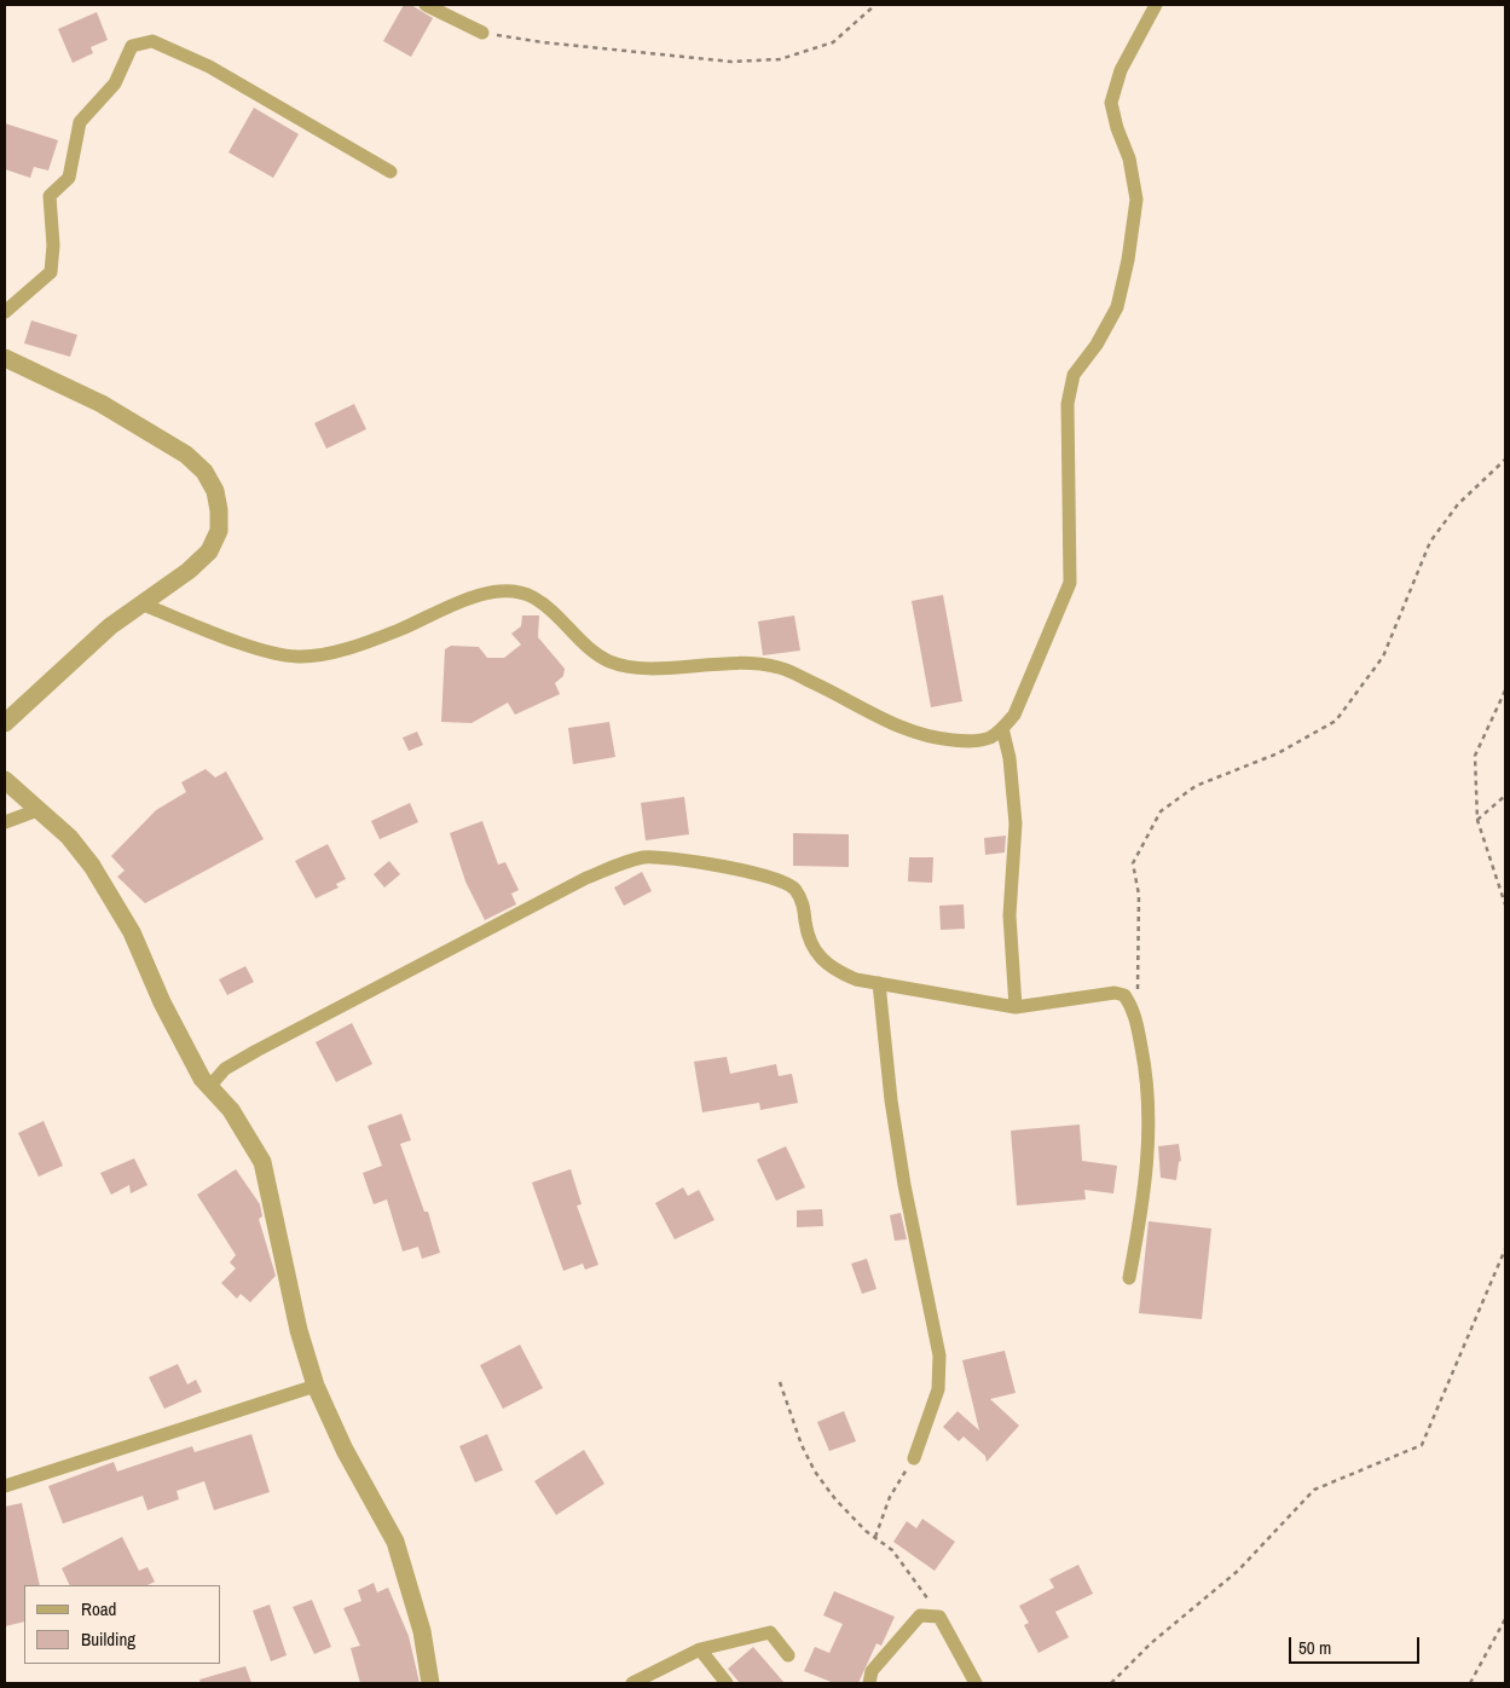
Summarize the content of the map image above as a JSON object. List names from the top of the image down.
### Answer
{
  "legend": ["Road", "Building"],
  "scale_bar": "50 m"
}
